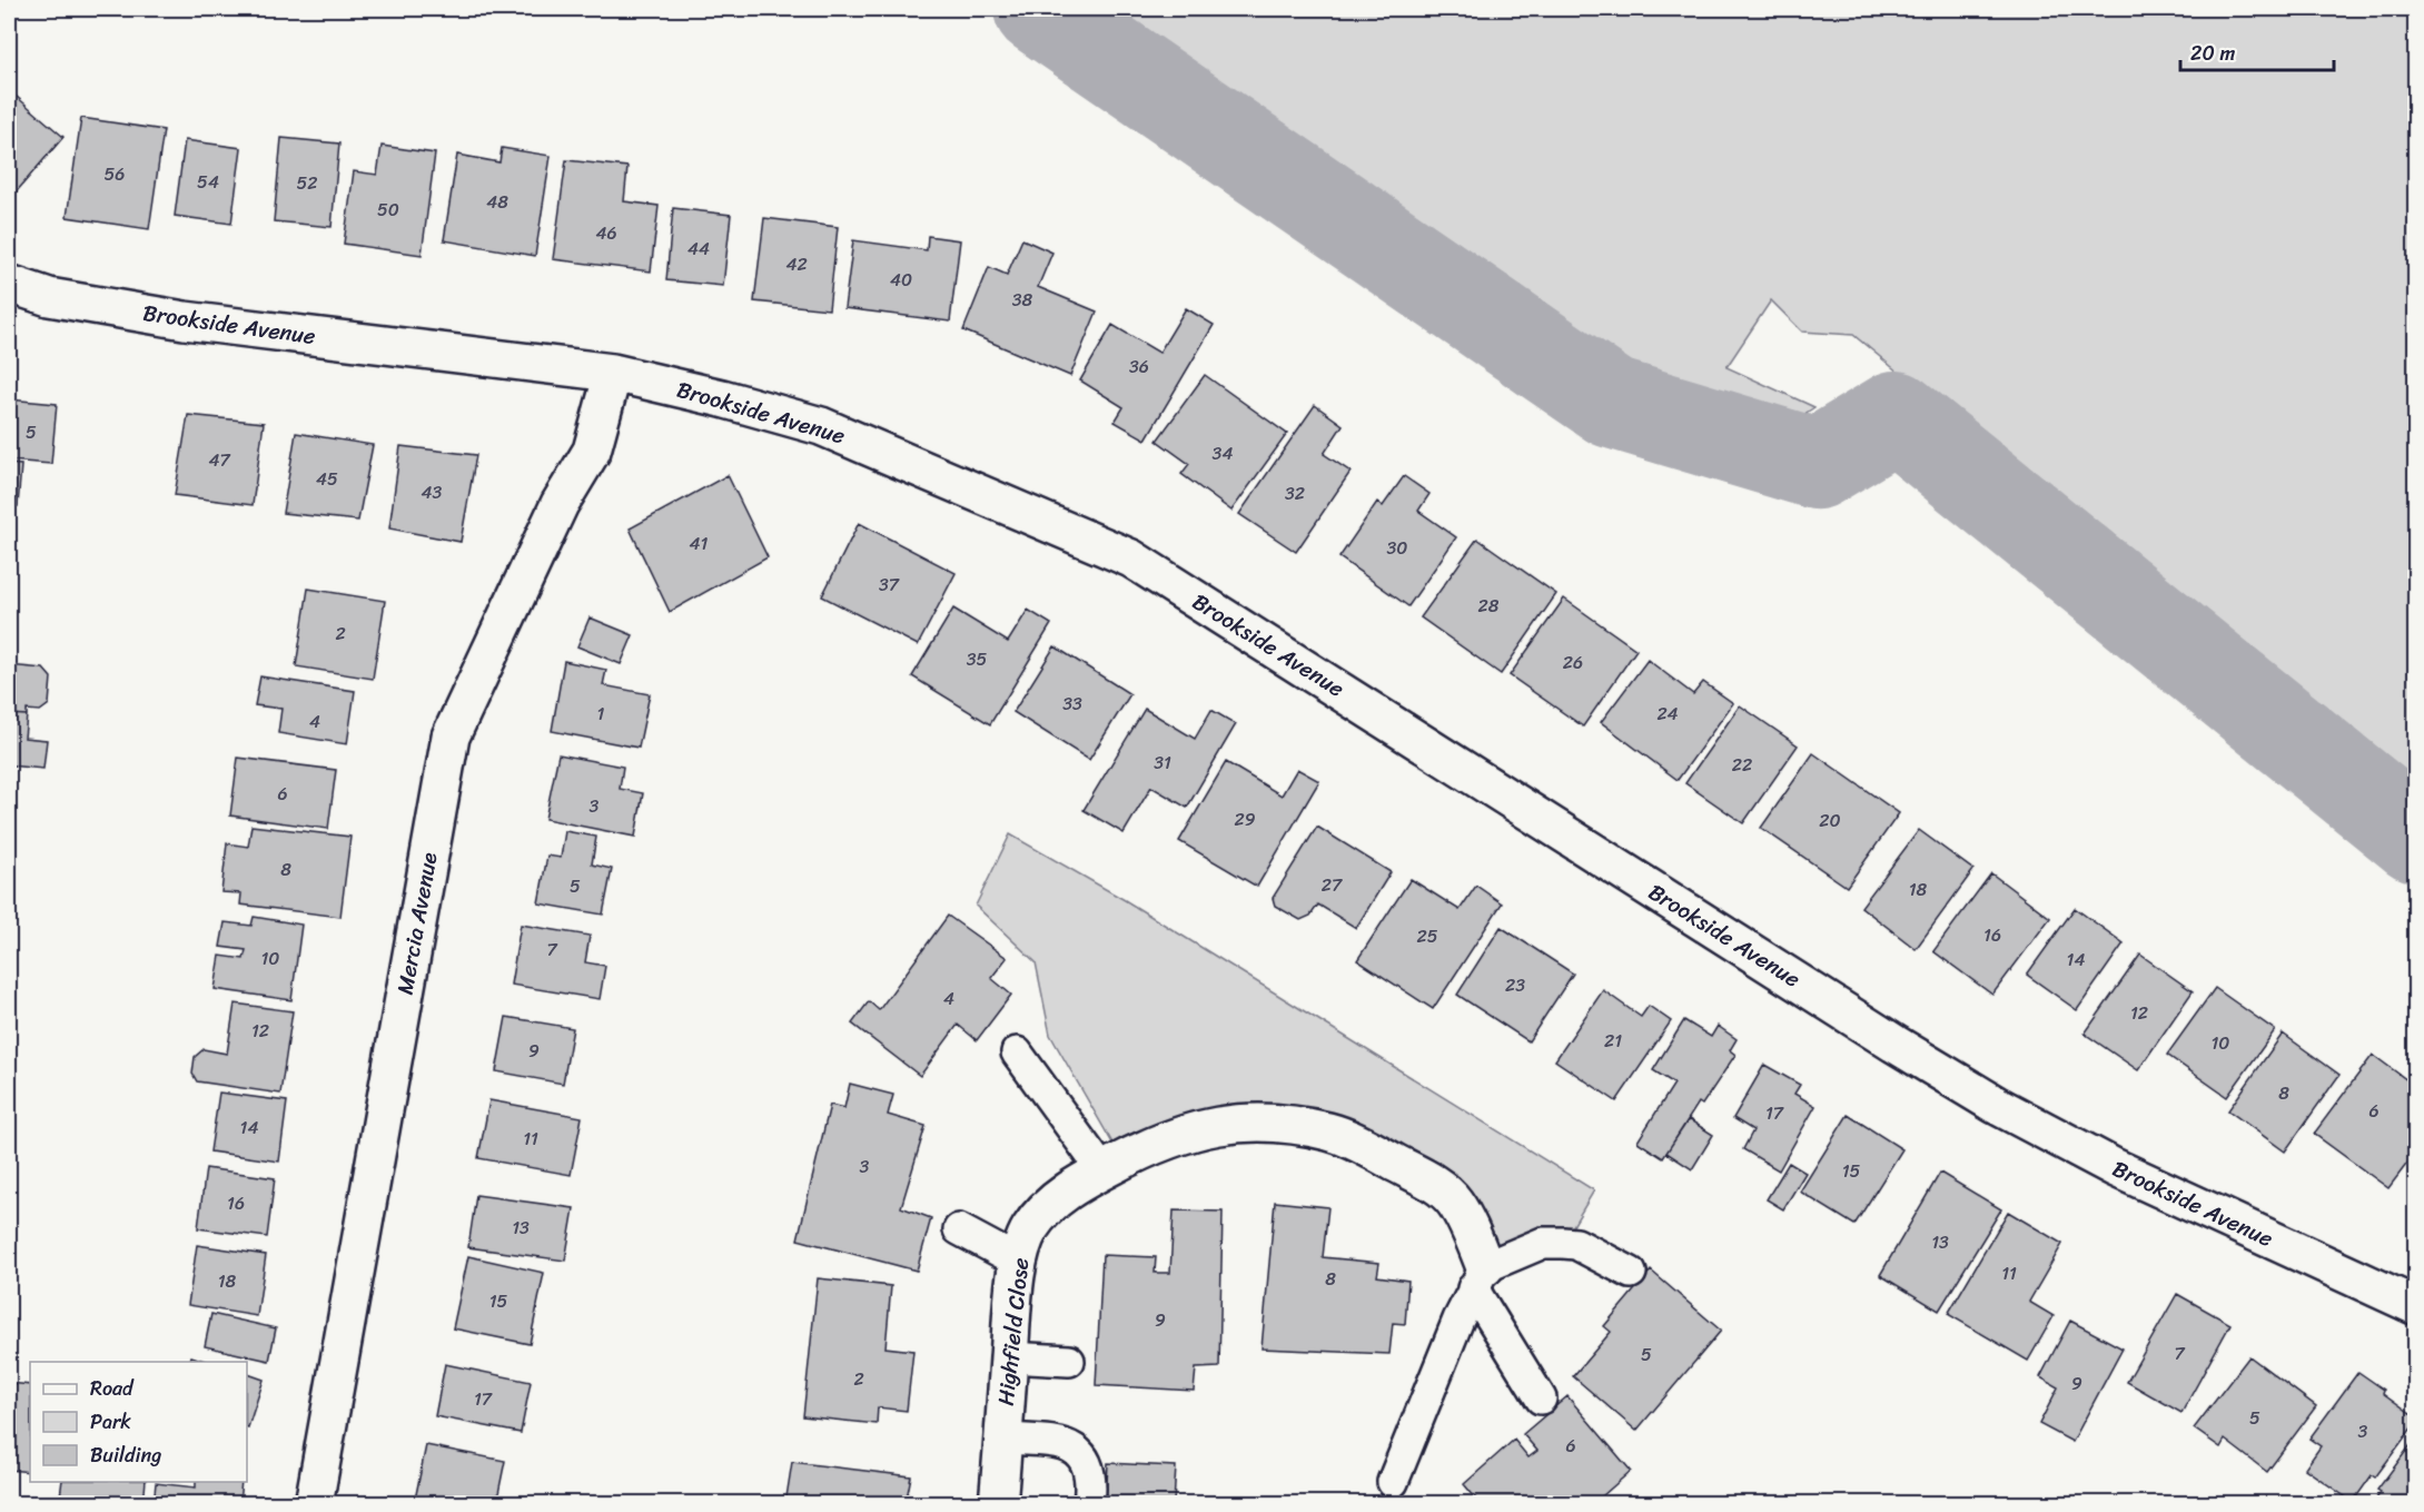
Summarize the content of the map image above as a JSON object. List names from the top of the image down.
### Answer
{
  "streets": {
    "street": ["Brookside Avenue", "Mercia Avenue", "Highfield Close"]
  },
  "crossings": [
    ["Brookside Avenue", "Mercia Avenue"]
  ],
  "house_numbers": [
    "56",
    "54",
    "52",
    "48",
    "50",
    "46",
    "44",
    "42",
    "40",
    "38",
    "36",
    "5",
    "34",
    "47",
    "45",
    "43",
    "32",
    "41",
    "30",
    "37",
    "28",
    "2",
    "35",
    "26",
    "33",
    "1",
    "24",
    "4",
    "31",
    "22",
    "6",
    "3",
    "29",
    "20",
    "8",
    "27",
    "5",
    "18",
    "16",
    "25",
    "7",
    "10",
    "14",
    "23",
    "4",
    "12",
    "12",
    "21",
    "10",
    "9",
    "8",
    "6",
    "17",
    "14",
    "11",
    "3",
    "15",
    "16",
    "13",
    "13",
    "11",
    "8",
    "18",
    "15",
    "9",
    "7",
    "5",
    "2",
    "9",
    "17",
    "5",
    "3",
    "6"
  ],
  "legend": ["Road", "Park", "Building"],
  "scale_bar": "20 m"
}
